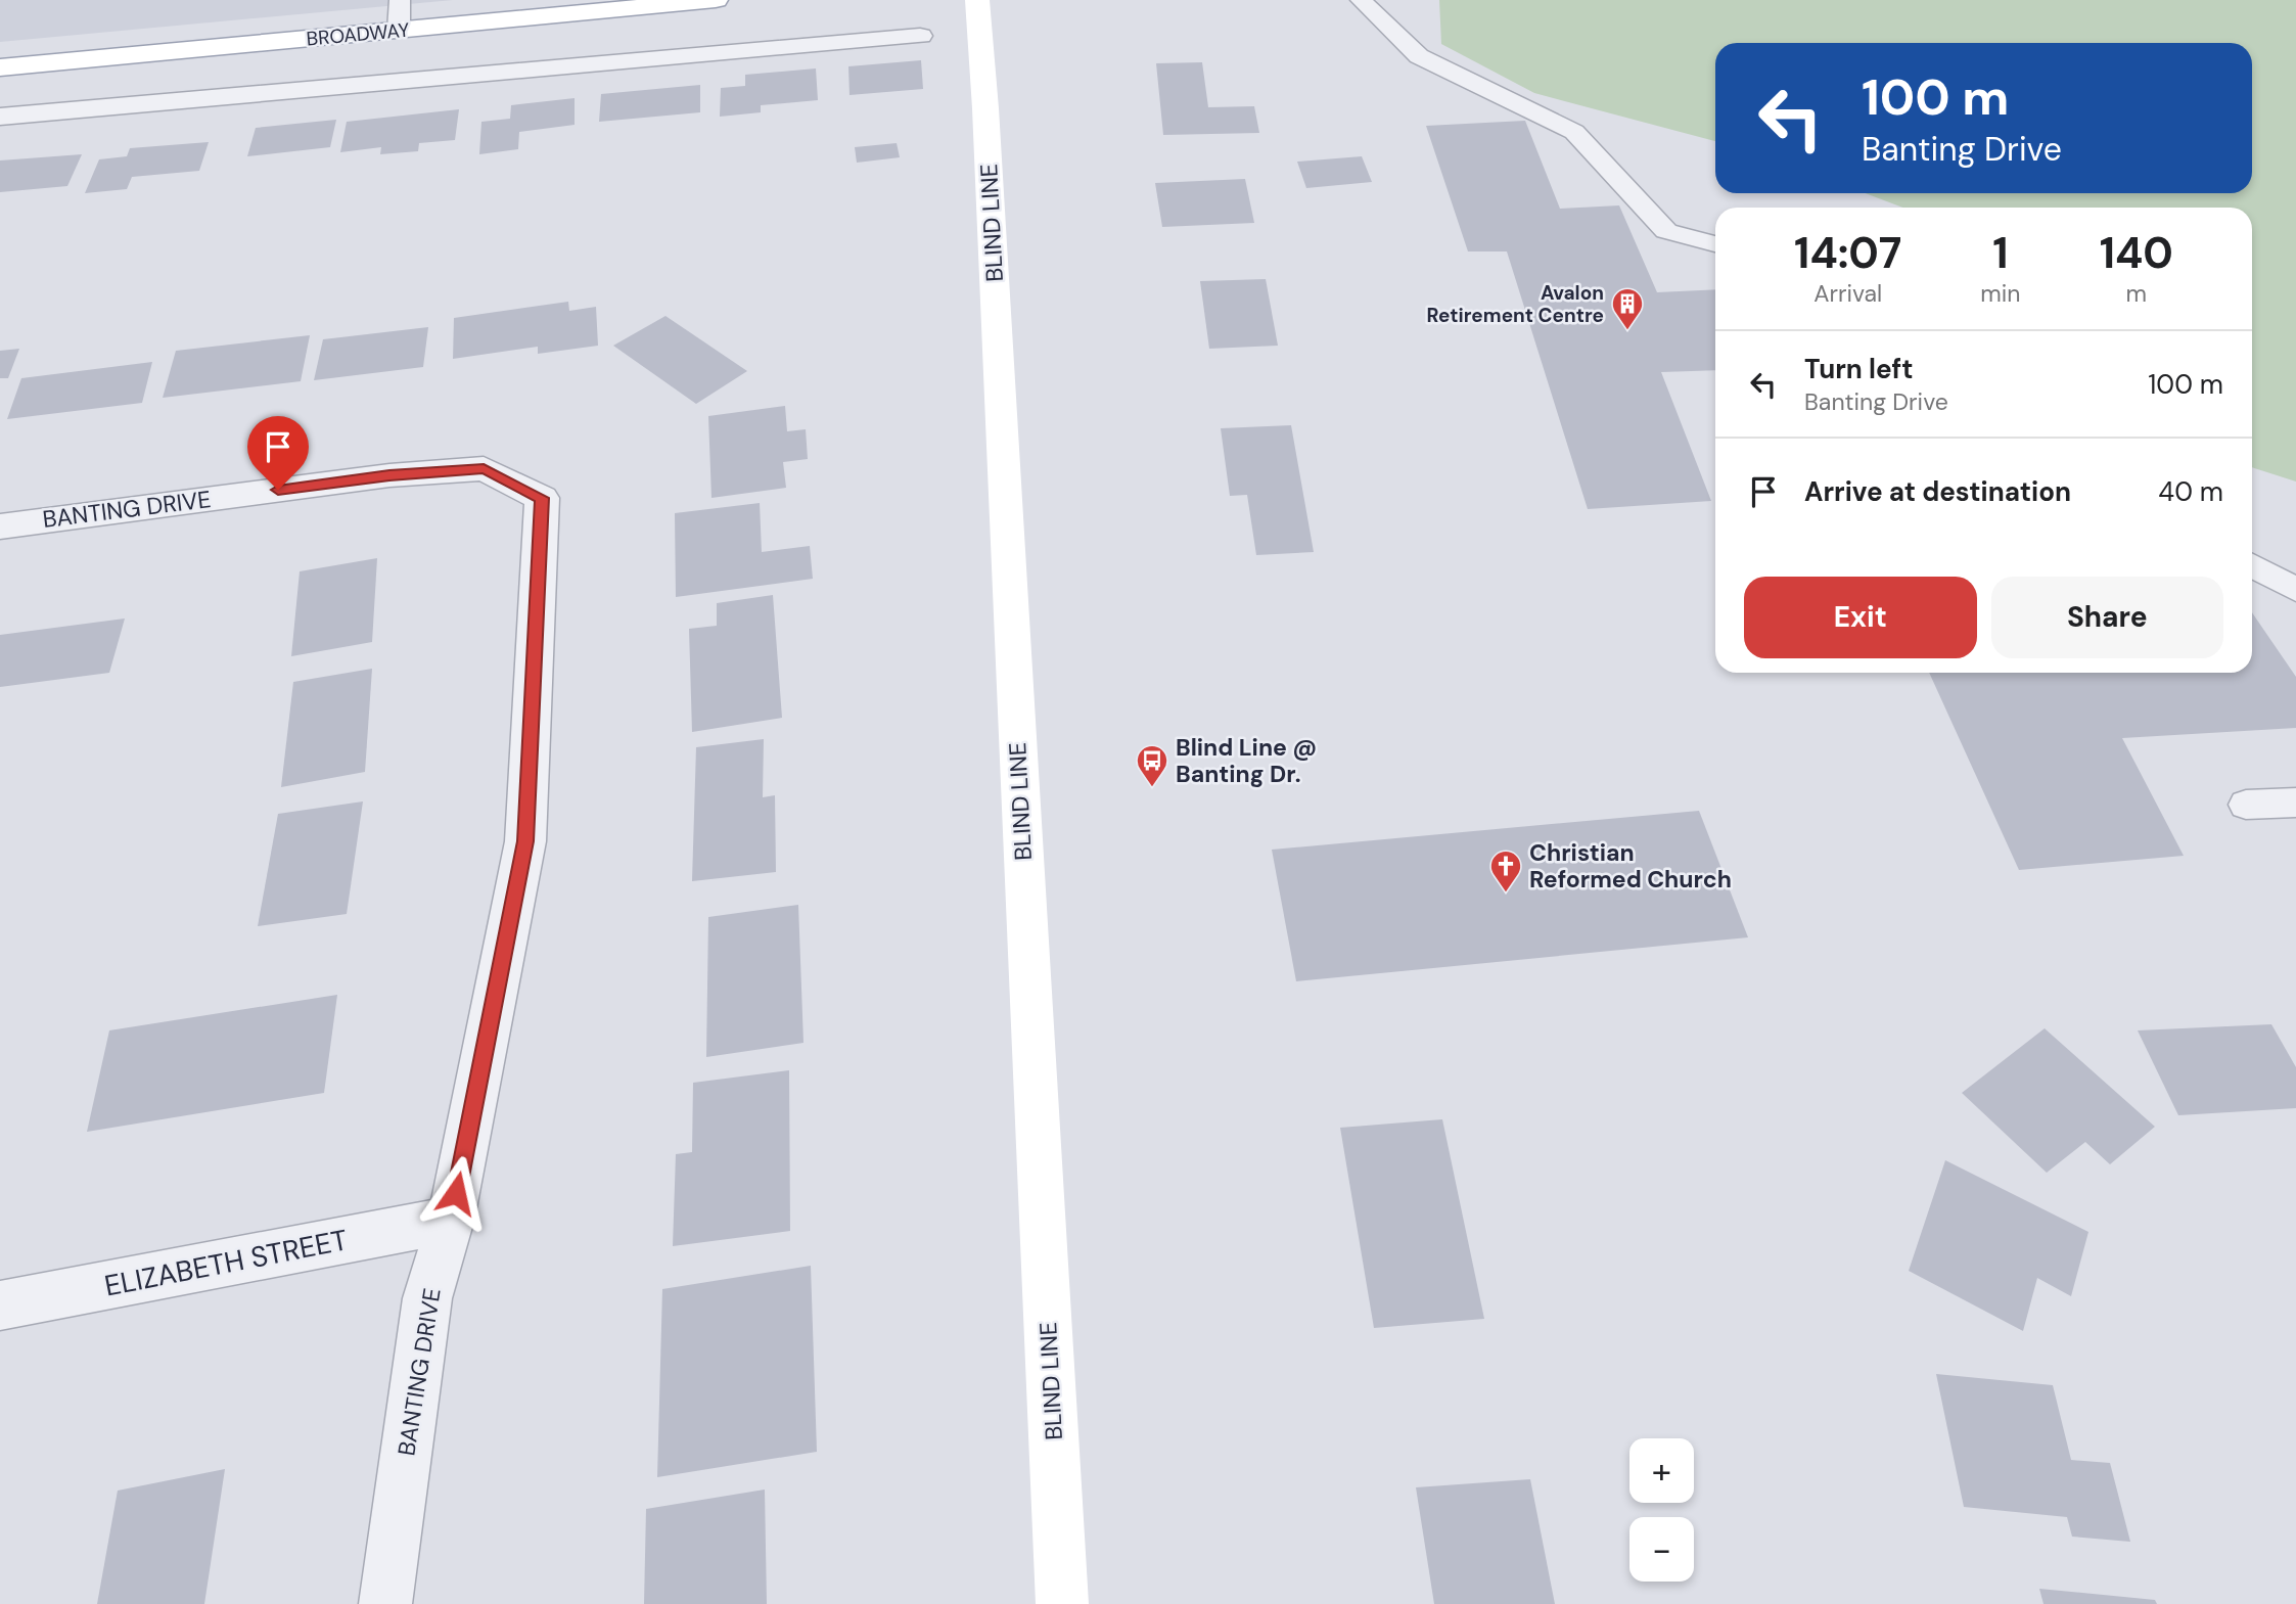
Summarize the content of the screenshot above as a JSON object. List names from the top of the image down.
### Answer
{
  "streets": {
    "street": [
      "BROADWAY",
      "BLIND LINE",
      "BANTING DRIVE",
      "ELIZABETH STREET"
    ]
  },
  "crossings": [
    ["BANTING DRIVE", "ELIZABETH STREET"]
  ],
  "places": {
    "building": ["Avalon Retirement Centre"],
    "bus stop": ["Blind Line @ Banting Dr."],
    "church": ["Christian Reformed Church"]
  },
  "page": {
    "turn": ["100 m", "Banting Drive"],
    "eta": [
      "14:07",
      "Arrival",
      "1",
      "min",
      "140",
      "m"
    ],
    "list": [
      {
        "name": "Turn left",
        "note": "Banting Drive",
        "value": "100 m"
      },
      {
        "name": "Arrive at destination",
        "value": "40 m"
      }
    ],
    "buttons": ["Exit", "Share"],
    "map_buttons": ["+", "−"]
  }
}
